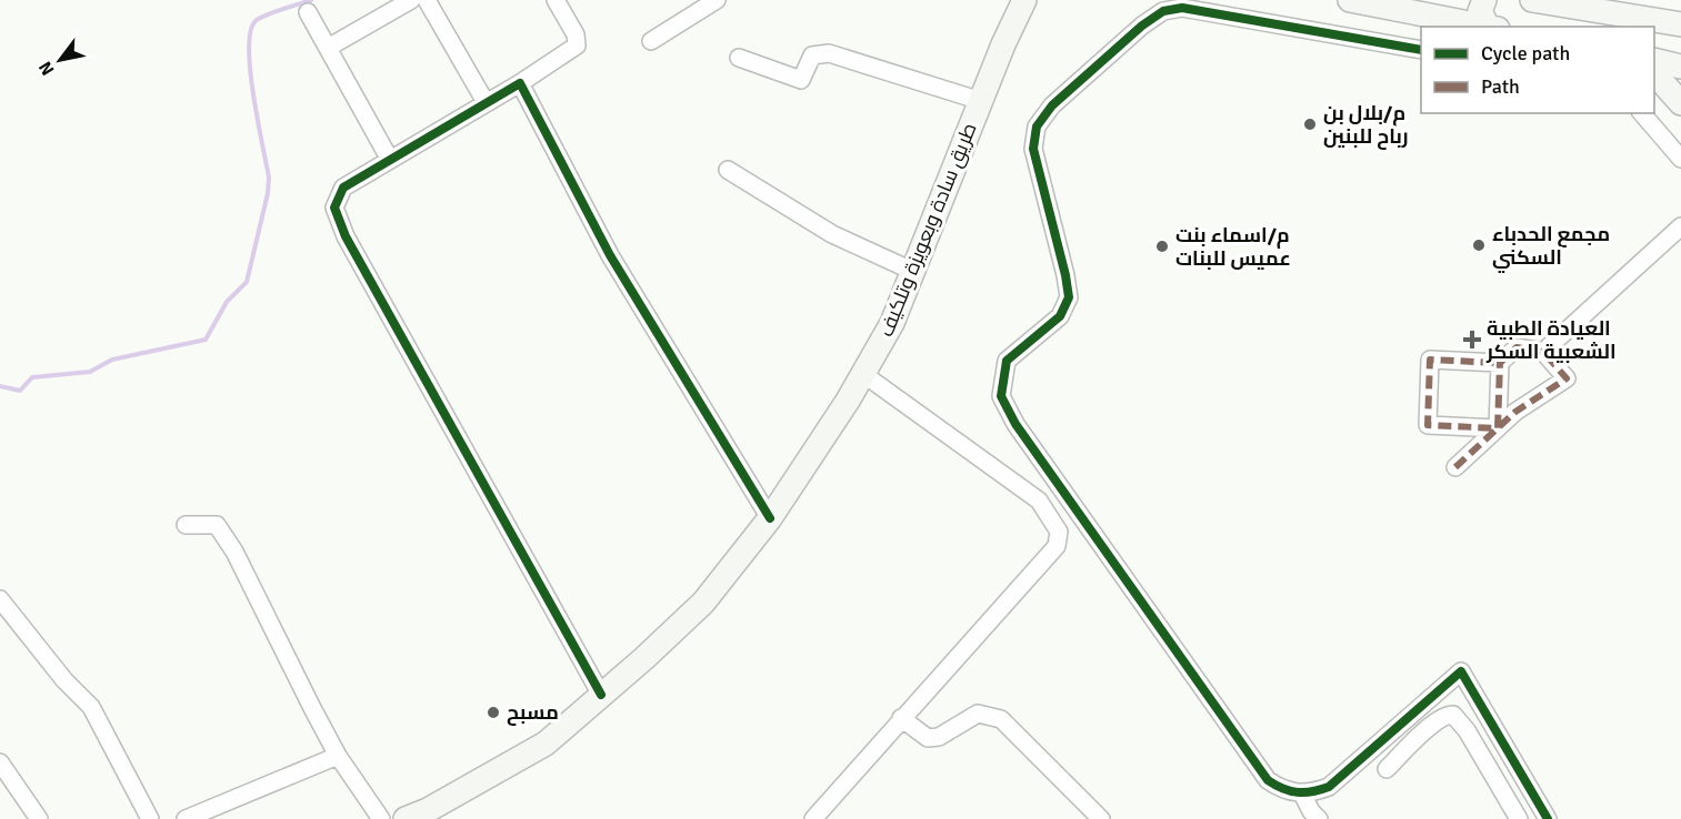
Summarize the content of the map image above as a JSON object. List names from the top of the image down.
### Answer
{
  "streets": {
    "main road": ["طريق سادة وبعويزة وتلكيف"]
  },
  "places": {
    "other": [
      "م/بلال بن رباح للبنين",
      "مجمع الحدباء السكني",
      "م/اسماء بنت عميس للبنات",
      "مسبح"
    ],
    "health": ["العيادة الطبية الشعبية السكر"]
  },
  "legend": ["Cycle path", "Path"],
  "north": "bottom left"
}
